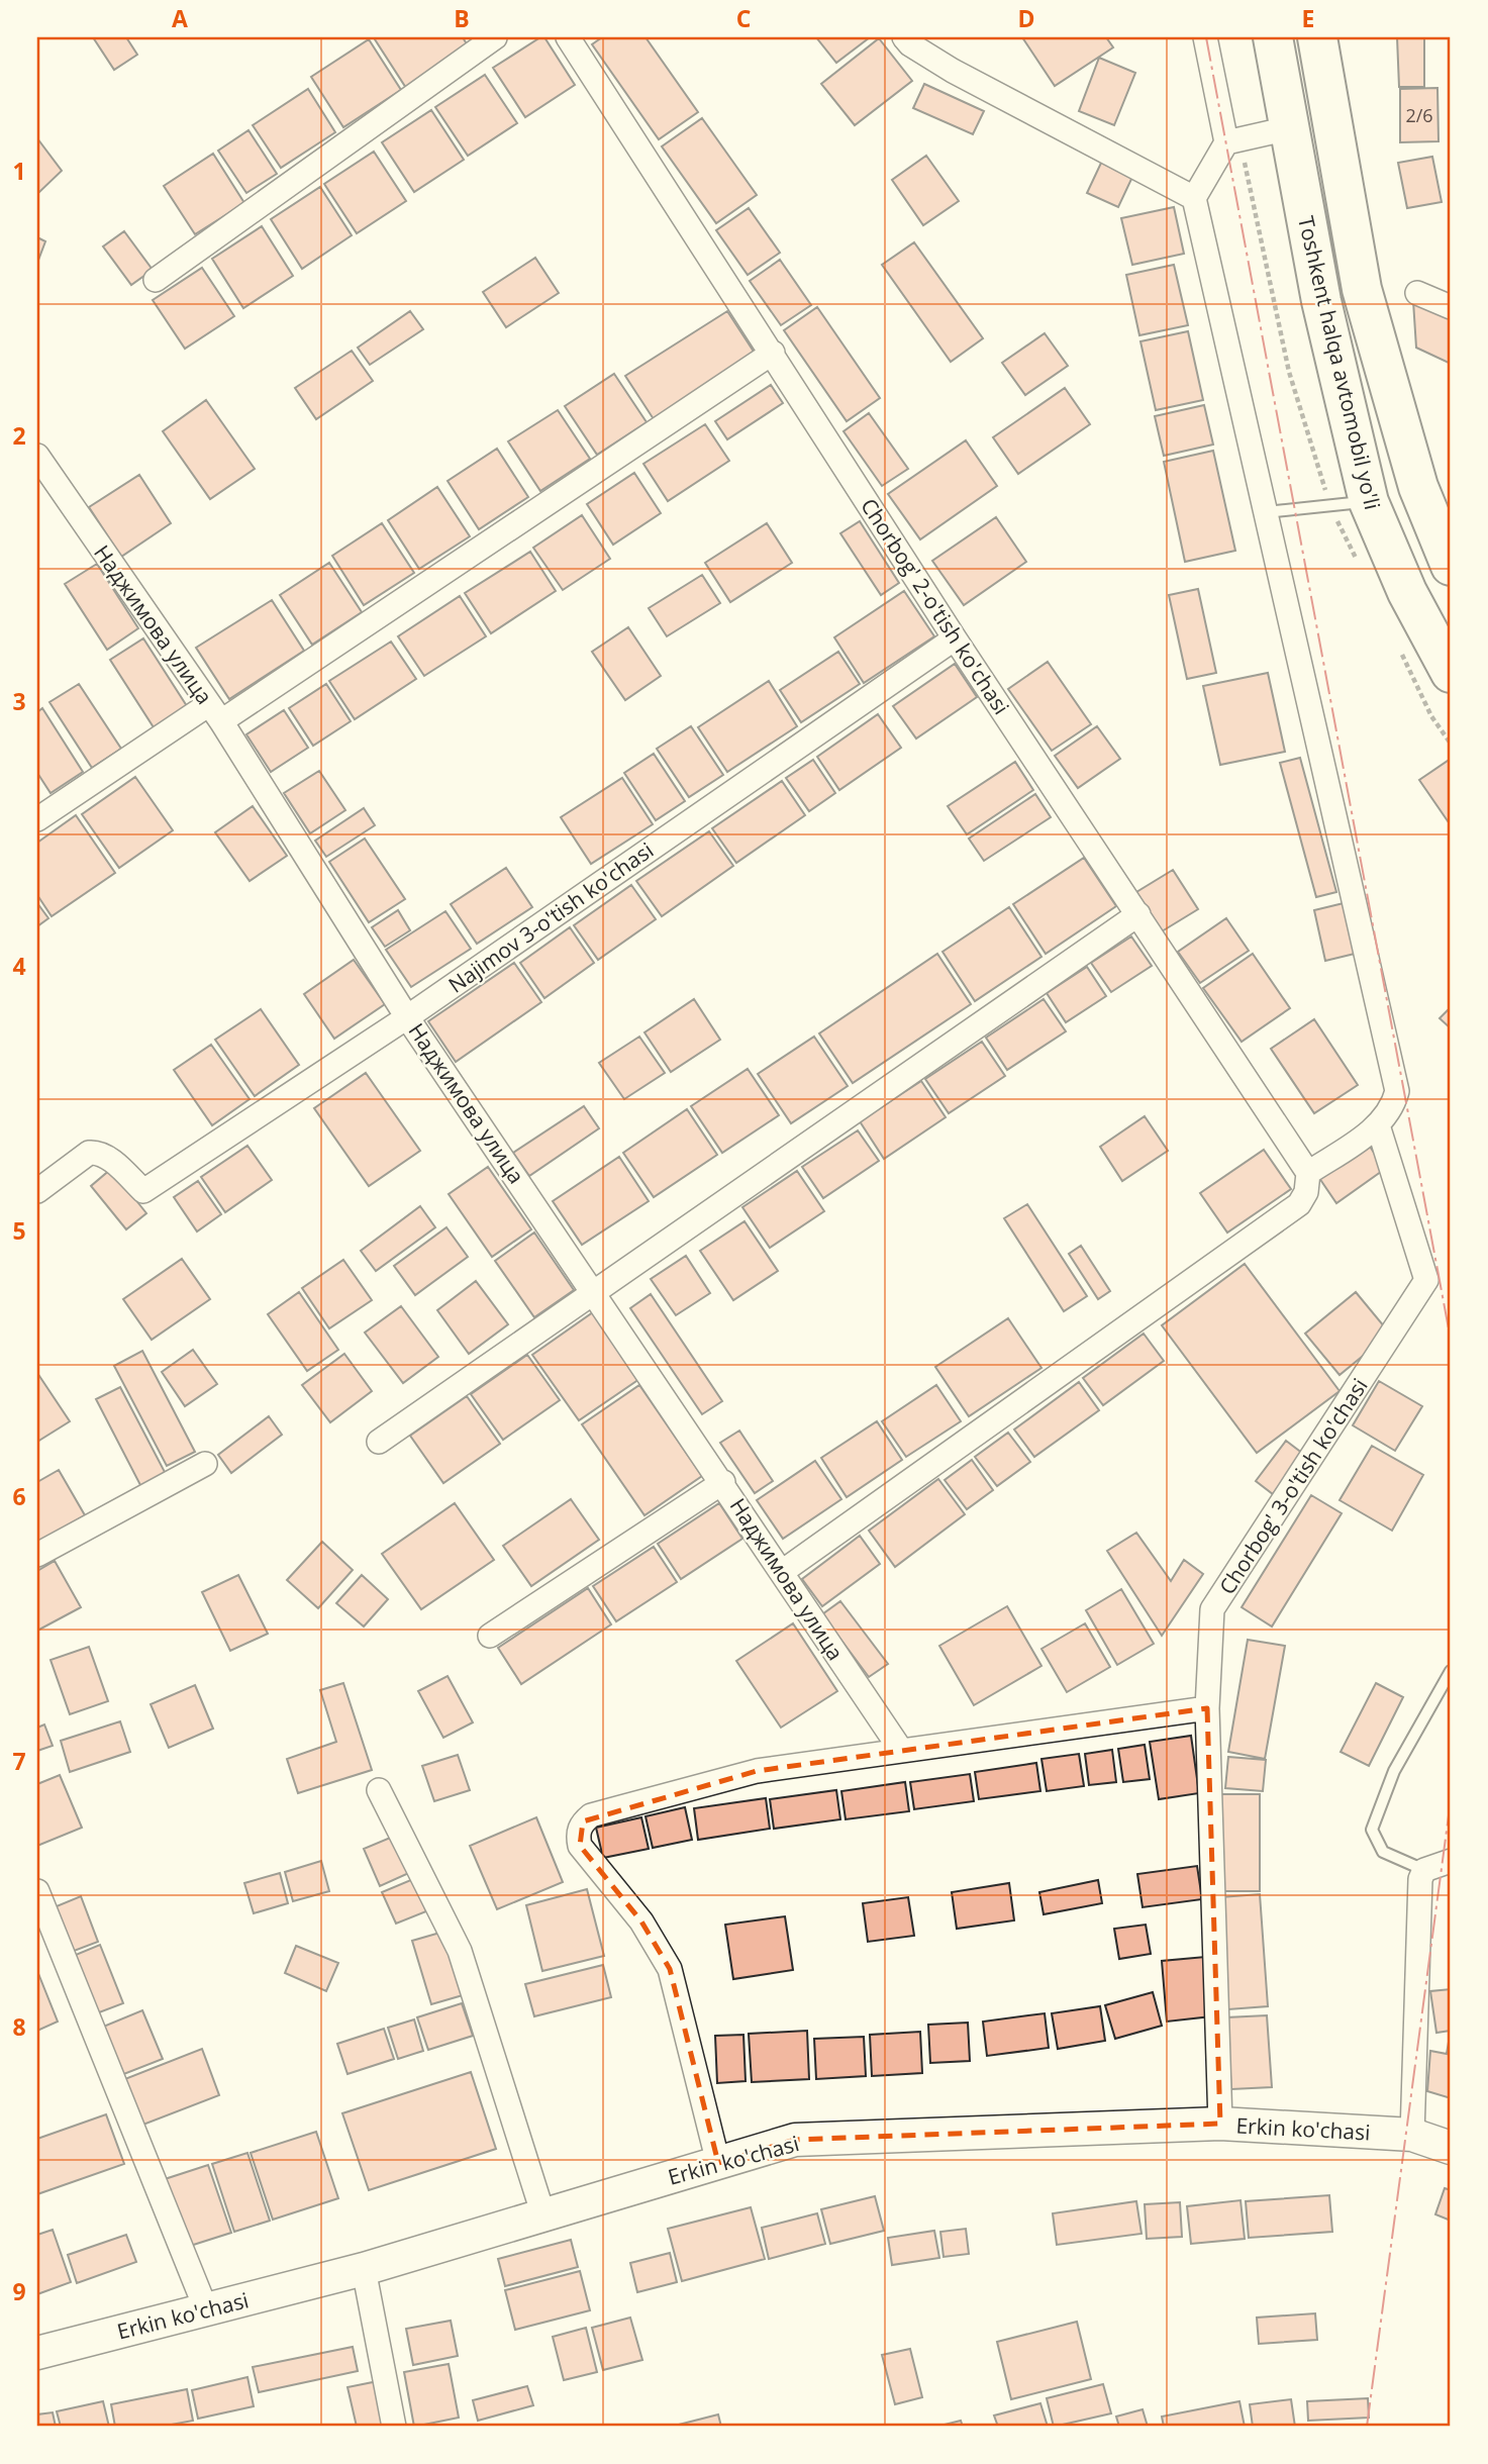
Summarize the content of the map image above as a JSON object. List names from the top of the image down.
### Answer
{
  "streets": {
    "highway": ["Toshkent halqa avtomobil yo'li"],
    "main road": ["Erkin ko'chasi"],
    "street": [
      "Chorbog' 2-o'tish ko'chasi",
      "Наджимова улица",
      "Najimov 3-o'tish ko'chasi",
      "Chorbog' 3-o'tish ko'chasi"
    ]
  },
  "crossings": [
    ["Chorbog' 2-o'tish ko'chasi", "Najimov 3-o'tish ko'chasi"],
    ["Наджимова улица", "Najimov 3-o'tish ko'chasi"],
    ["Chorbog' 3-o'tish ko'chasi", "Erkin ko'chasi"]
  ],
  "house_numbers": ["2/6"],
  "grid": {
    "columns": [
      "A",
      "B",
      "C",
      "D",
      "E"
    ],
    "rows": [
      "1",
      "2",
      "3",
      "4",
      "5",
      "6",
      "7",
      "8",
      "9"
    ]
  }
}
